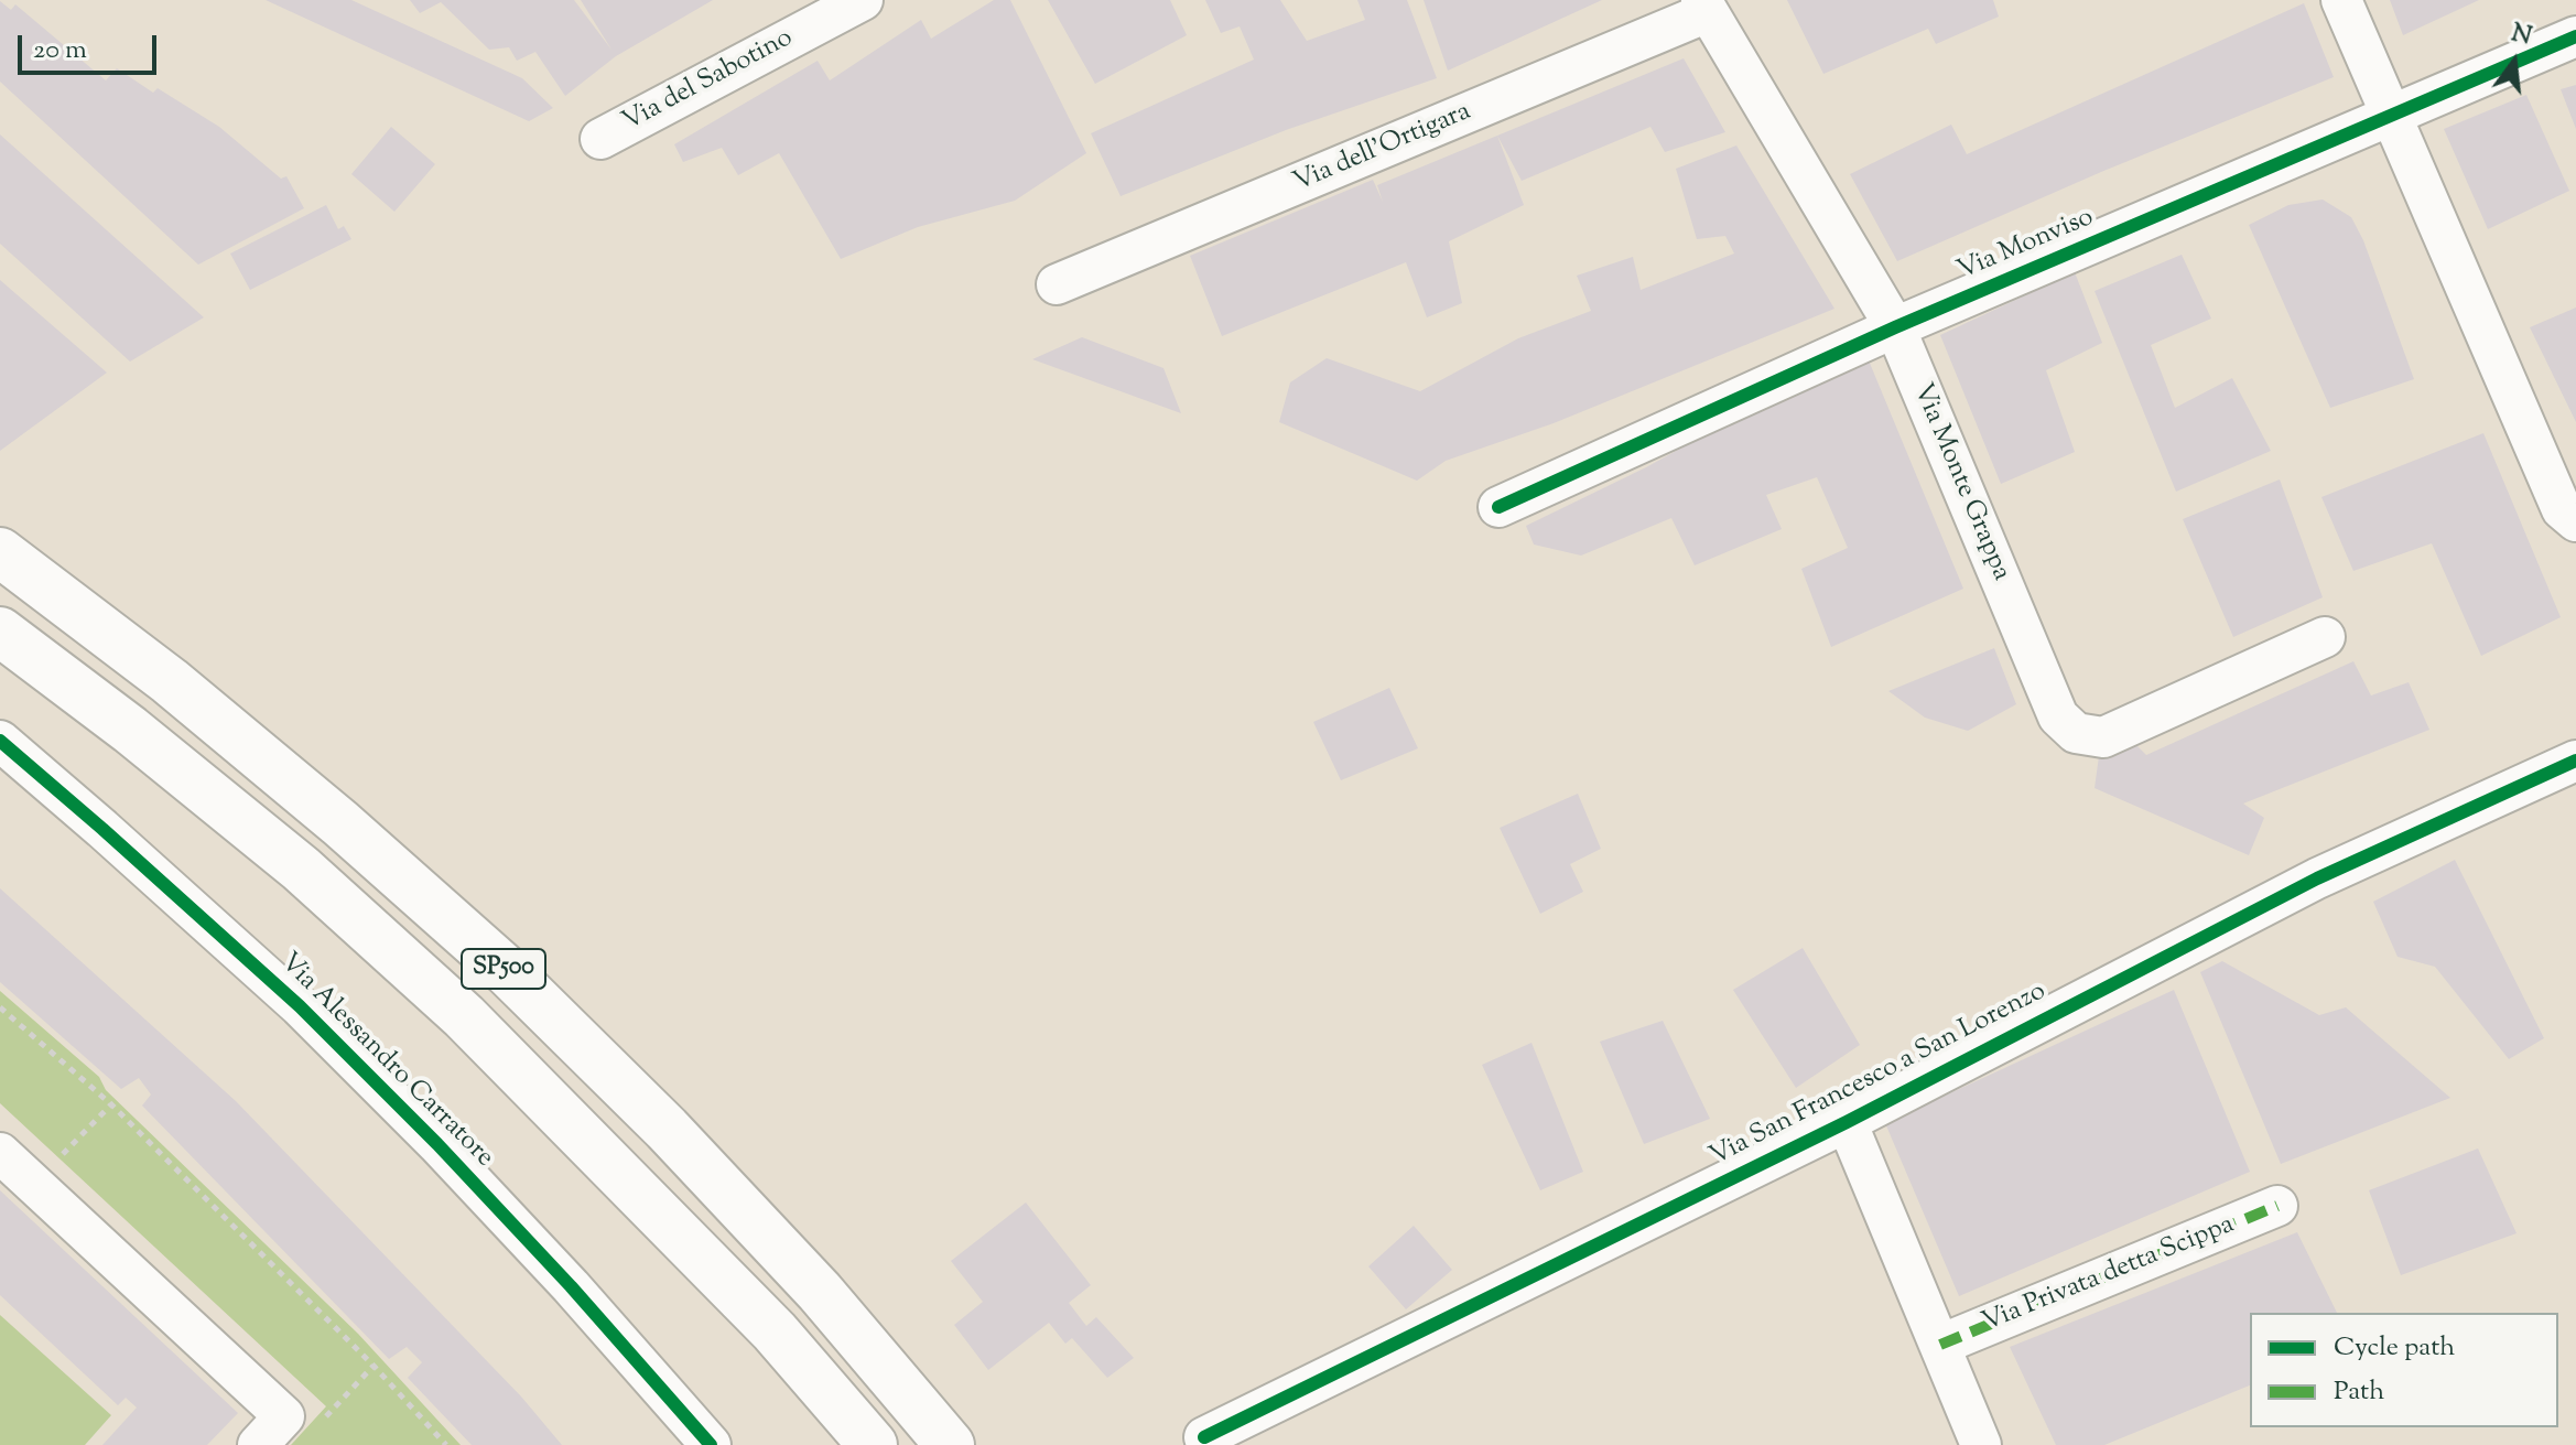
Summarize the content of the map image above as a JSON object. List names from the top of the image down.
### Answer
{
  "streets": {
    "highway": ["SP500"],
    "street": [
      "Via del Sabotino",
      "Via dell'Ortigara",
      "Via Monviso",
      "Via Monte Grappa",
      "Via Alessandro Carratore",
      "Via San Francesco a San Lorenzo",
      "Via Privata detta Scippa"
    ]
  },
  "crossings": [
    ["Via dell'Ortigara", "Via Monte Grappa"],
    ["Via Monviso", "Via Monte Grappa"]
  ],
  "legend": ["Cycle path", "Path"],
  "scale_bar": "20 m",
  "north": "top"
}
